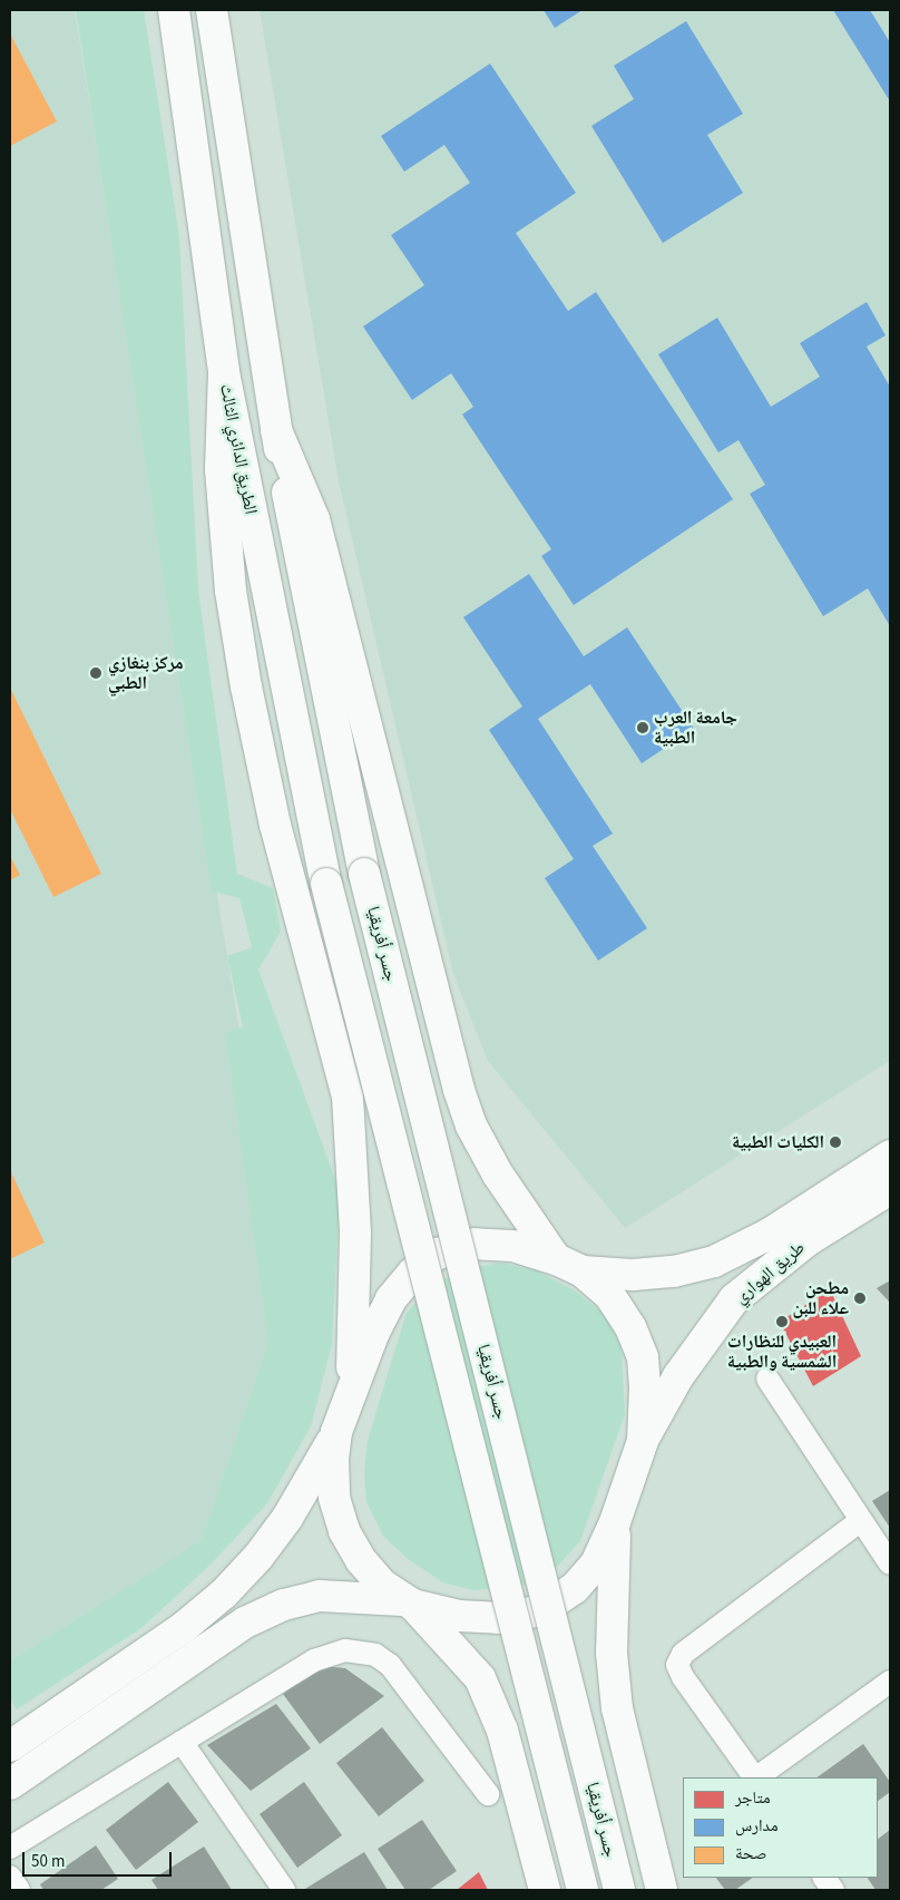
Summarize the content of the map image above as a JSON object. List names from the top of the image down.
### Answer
{
  "streets": {
    "highway": ["الطريق الدائري الثالث", "جسر أفريقيا", "طريق الهواري"]
  },
  "crossings": [
    ["الطريق الدائري الثالث", "جسر أفريقيا"]
  ],
  "places": [
    "مركز بنغازي الطبي",
    "جامعة العرب الطبية",
    "الكليات الطبية",
    "مطحن علاء للبن",
    "العبيدي للنظارات الشمسية والطبية"
  ],
  "legend": ["متاجر", "مدارس", "صحة"],
  "scale_bar": "50 m"
}
